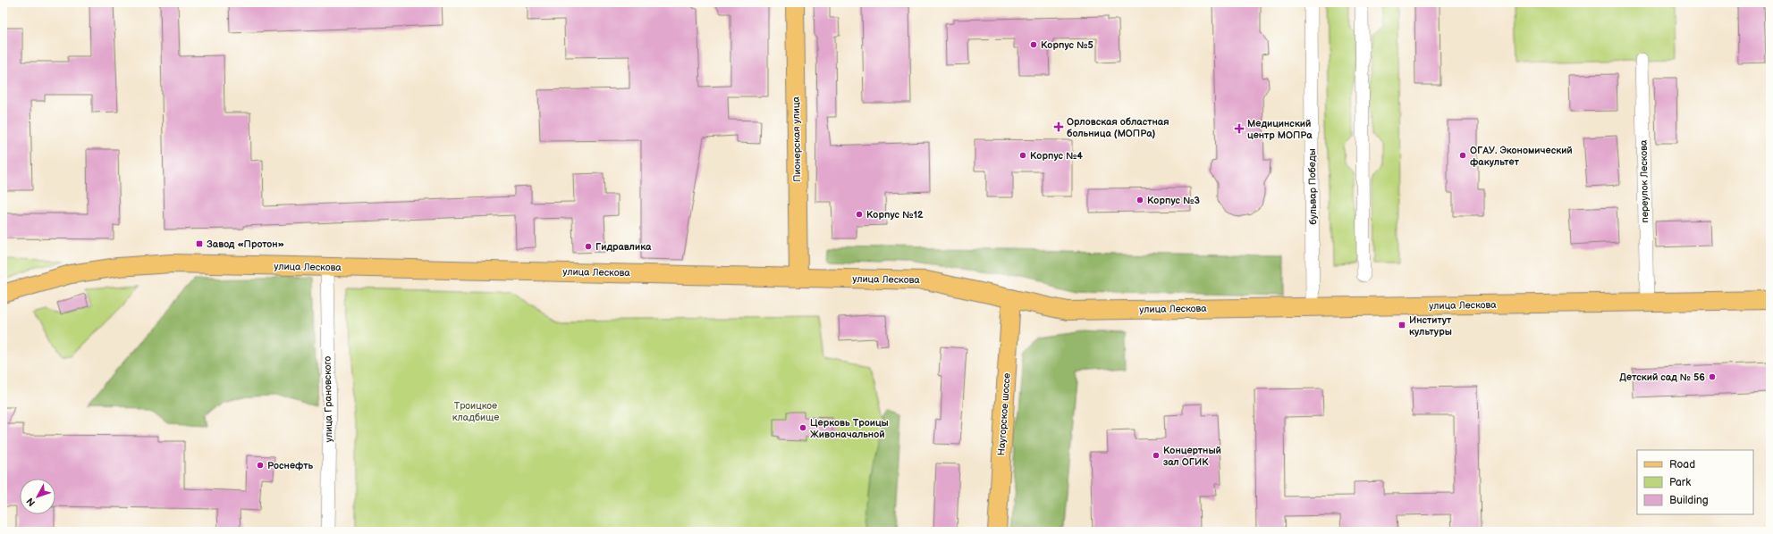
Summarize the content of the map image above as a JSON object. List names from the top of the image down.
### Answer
{
  "streets": {
    "main road": ["Пионерская улица", "улица Лескова", "Наугорское шоссе"],
    "street": ["переулок Лескова", "бульвар Победы", "улица Грановского"]
  },
  "crossings": [
    ["Пионерская улица", "улица Лескова"],
    ["переулок Лескова", "улица Лескова"],
    ["бульвар Победы", "улица Лескова"],
    ["улица Лескова", "улица Грановского"],
    ["улица Лескова", "Наугорское шоссе"]
  ],
  "parks": ["Троицкое кладбище"],
  "places": {
    "other": [
      "Корпус №5",
      "Корпус №4",
      "ОГАУ. Экономический факультет",
      "Корпус №3",
      "Корпус №12",
      "Гидравлика",
      "Детский сад № 56",
      "Церковь Троицы Живоначальной",
      "Концертный зал ОГИК",
      "Роснефть"
    ],
    "health": ["Орловская областная больница (МОПРа)", "Медицинский центр МОПРа"],
    "transit": ["Завод «Протон»", "Институт культуры"]
  },
  "legend": ["Road", "Park", "Building"],
  "north": "bottom left"
}
